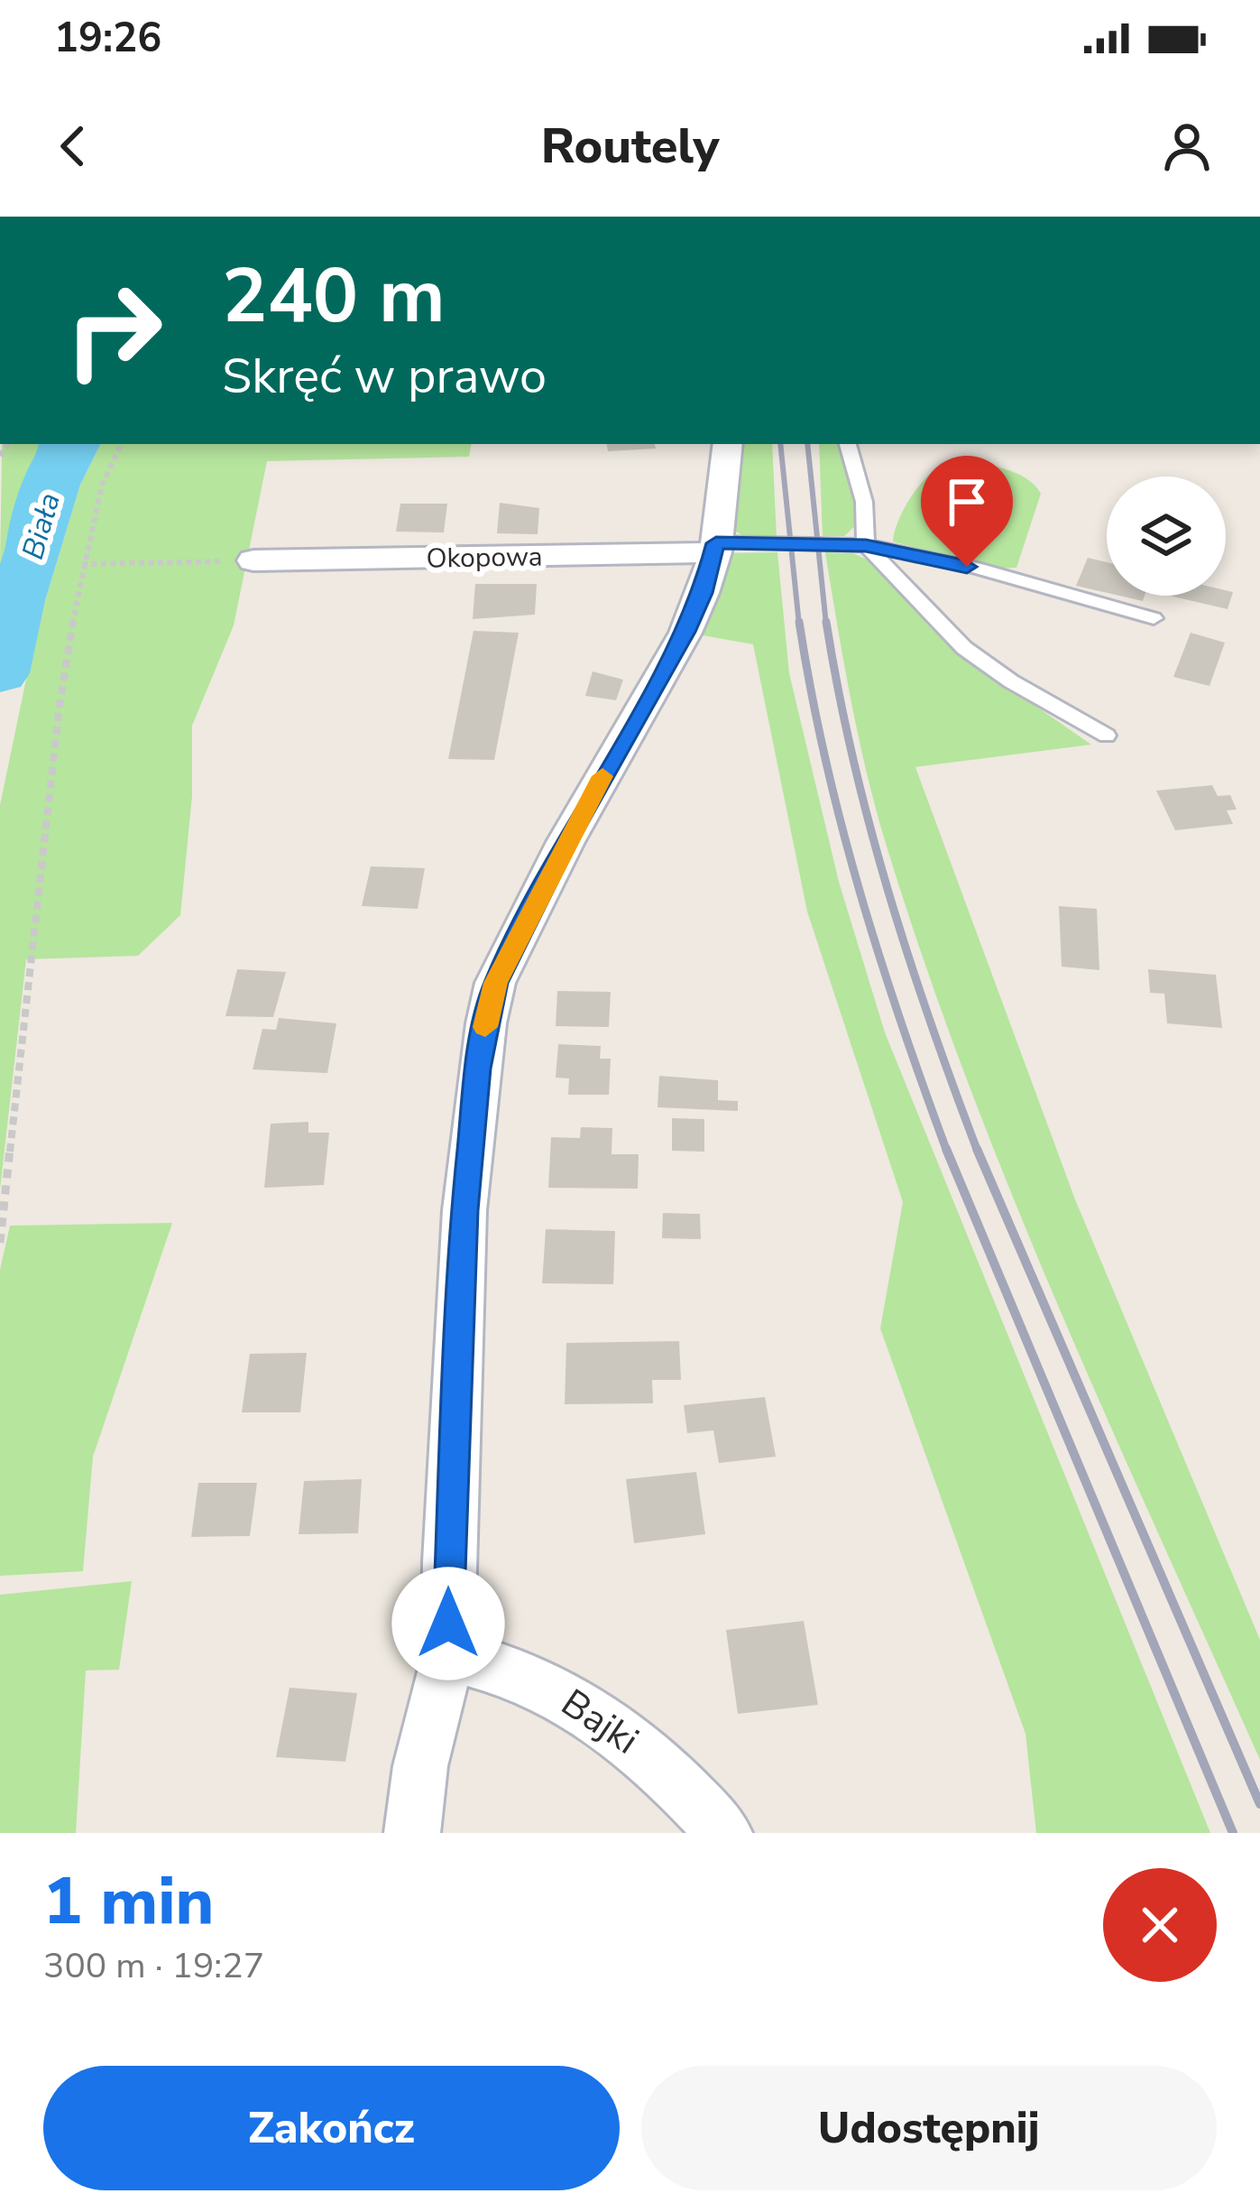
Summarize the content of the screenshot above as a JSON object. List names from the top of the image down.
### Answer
{
  "streets": {
    "street": ["Okopowa", "Bajki"]
  },
  "water": ["Biała"],
  "page": {
    "status": "19:26",
    "header": "Routely",
    "turn": ["240 m", "Skręć w prawo"],
    "heading": ["1 min", "300 m · 19:27"],
    "buttons": ["Zakończ", "Udostępnij"]
  }
}
